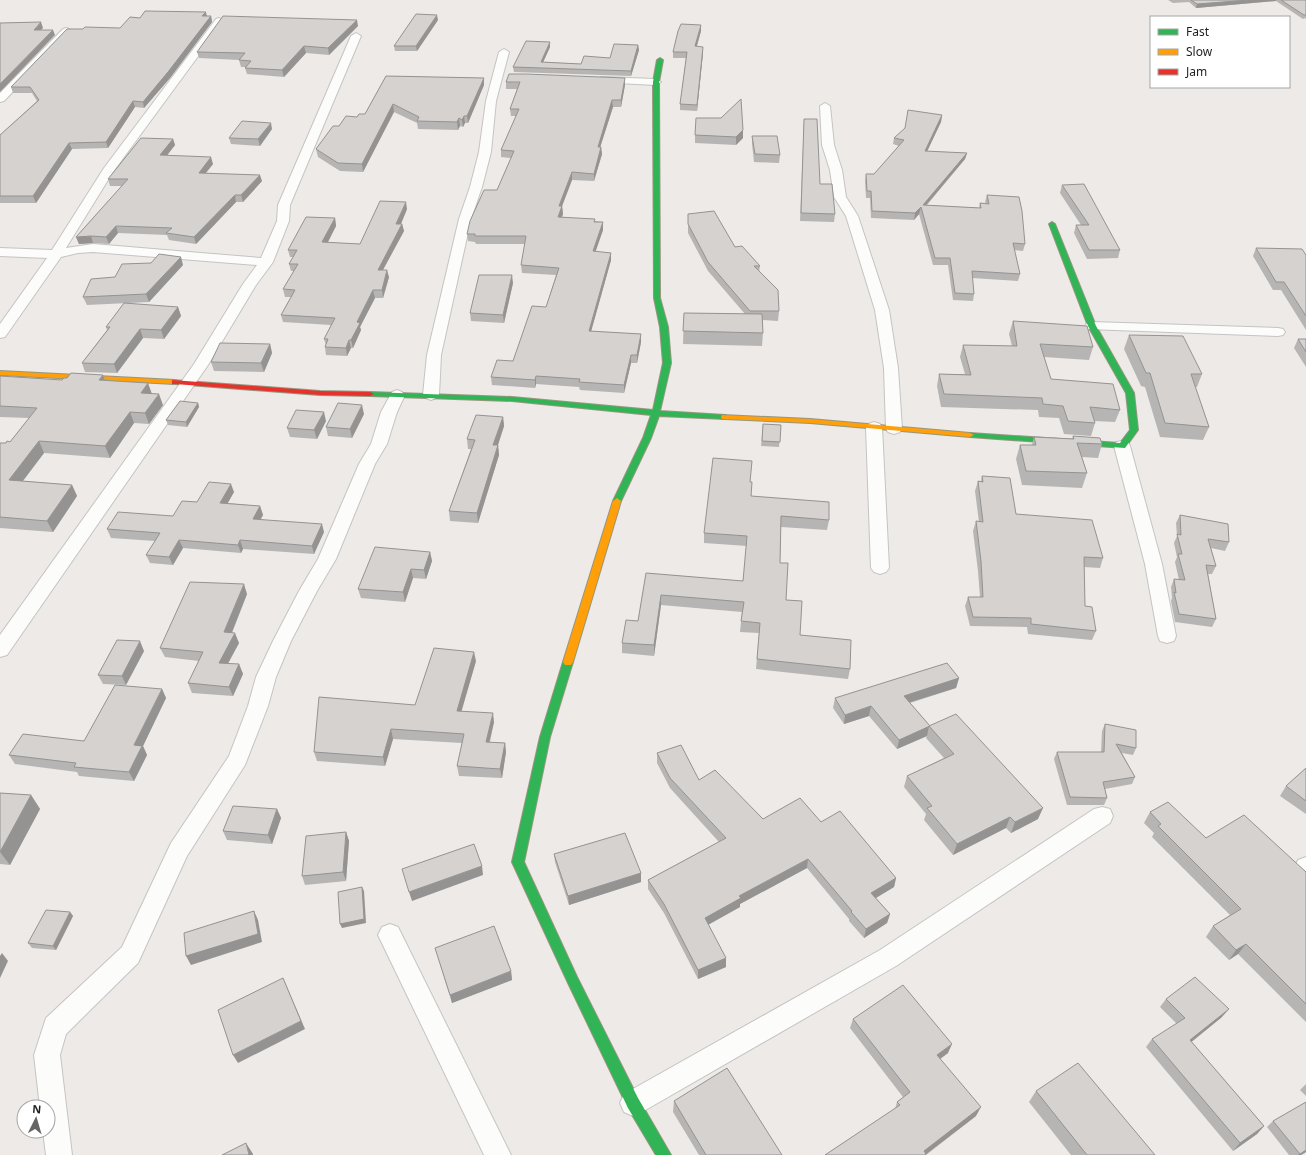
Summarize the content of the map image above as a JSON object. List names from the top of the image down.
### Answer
{
  "legend": ["Fast", "Slow", "Jam"],
  "north": "top"
}
